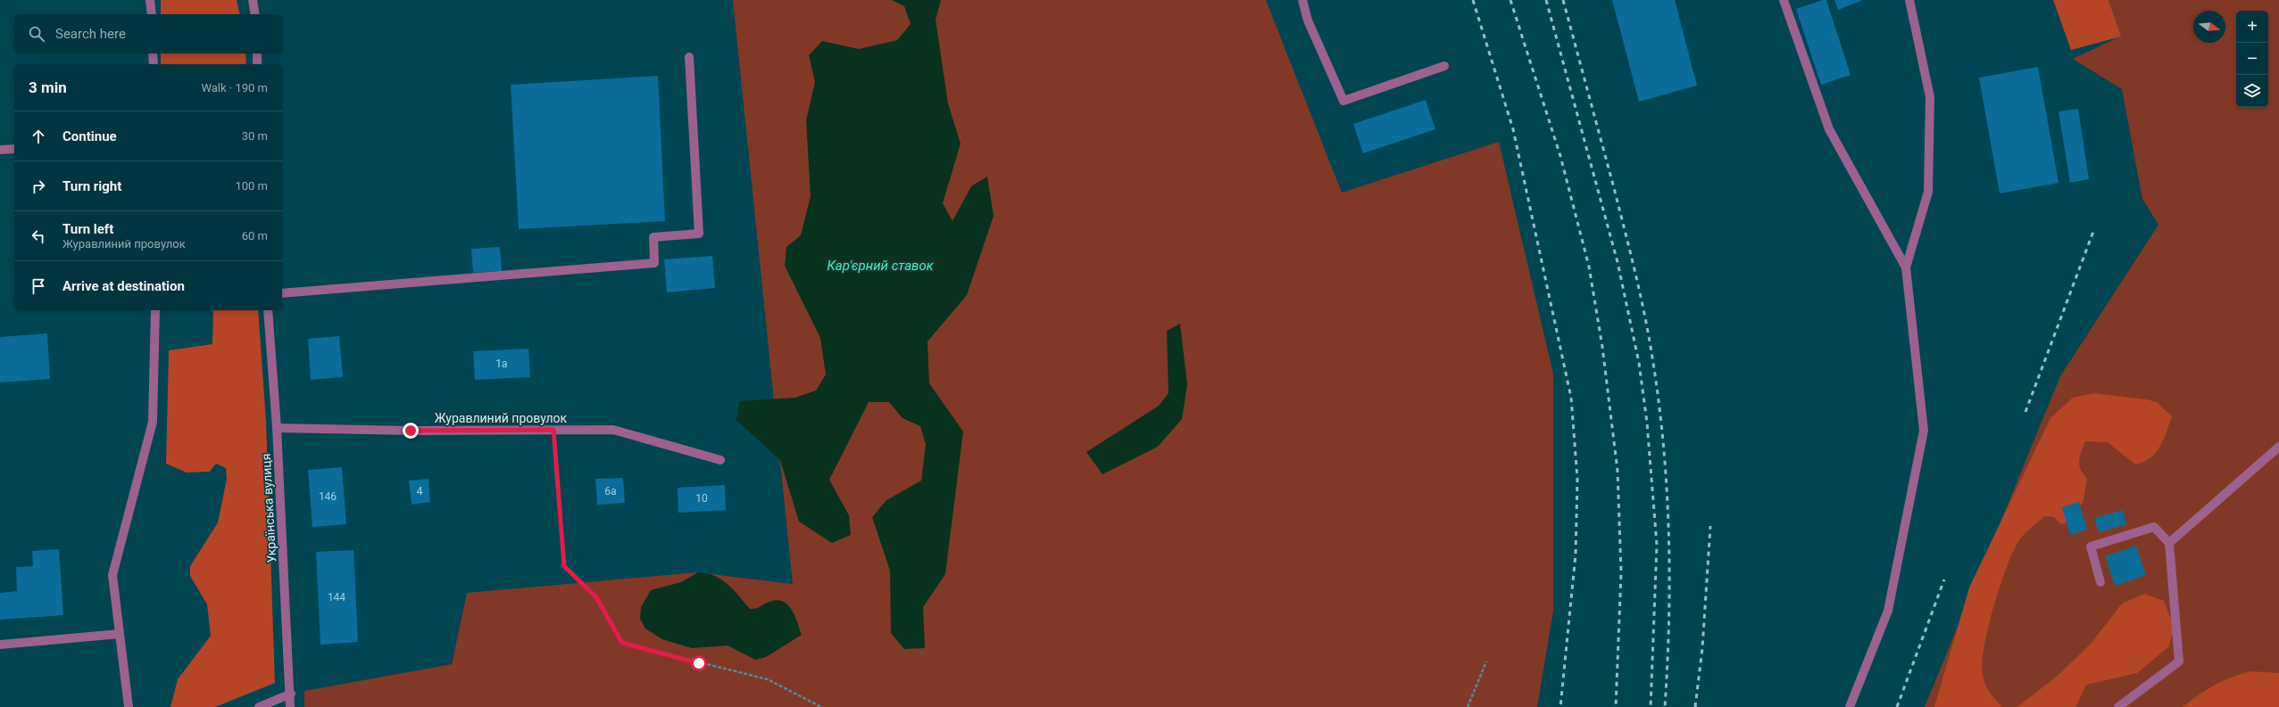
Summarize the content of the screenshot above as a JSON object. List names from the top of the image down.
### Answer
{
  "streets": {
    "street": ["Журавлиний провулок", "Українська вулиця"]
  },
  "crossings": [
    ["Журавлиний провулок", "Українська вулиця"]
  ],
  "water": ["Кар'єрний ставок"],
  "house_numbers": [
    "1а",
    "4",
    "6а",
    "146",
    "10",
    "144"
  ],
  "north": "right",
  "page": {
    "map_buttons": ["+", "−"],
    "search": "Search here",
    "heading": ["3 min", "Walk · 190 m"],
    "list": [
      ["Continue", "30 m"],
      ["Turn right", "100 m"],
      ["Turn left", "Журавлиний провулок", "60 m"],
      "Arrive at destination"
    ]
  }
}
